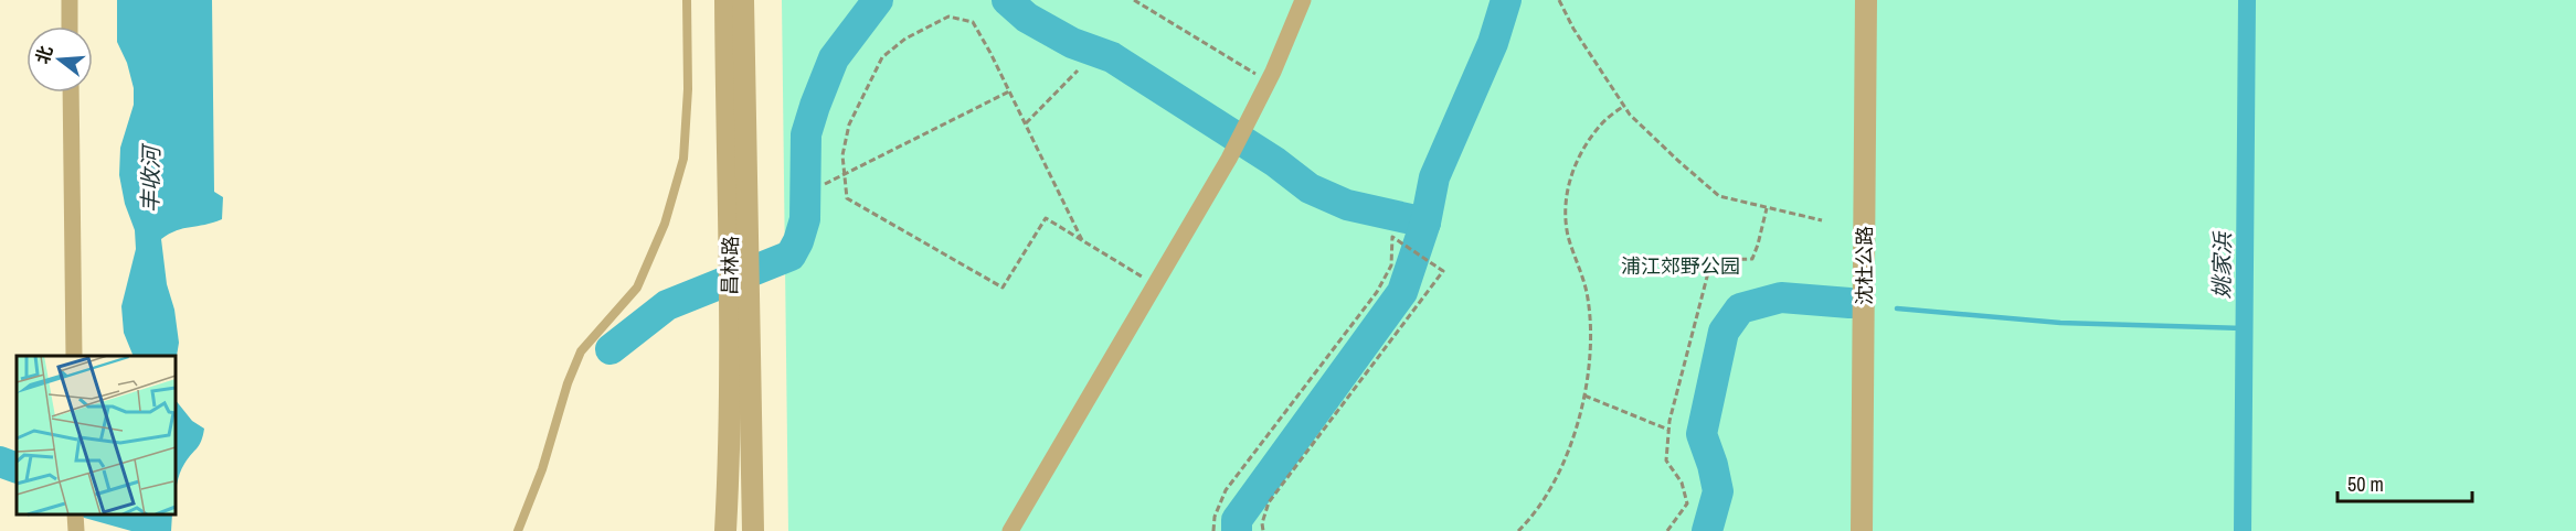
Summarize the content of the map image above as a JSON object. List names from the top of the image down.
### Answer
{
  "streets": {
    "street": ["昌林路", "沈杜公路"]
  },
  "water": ["丰收河", "姚家浜"],
  "parks": ["浦江郊野公园"],
  "scale_bar": "50 m",
  "north": "left"
}
